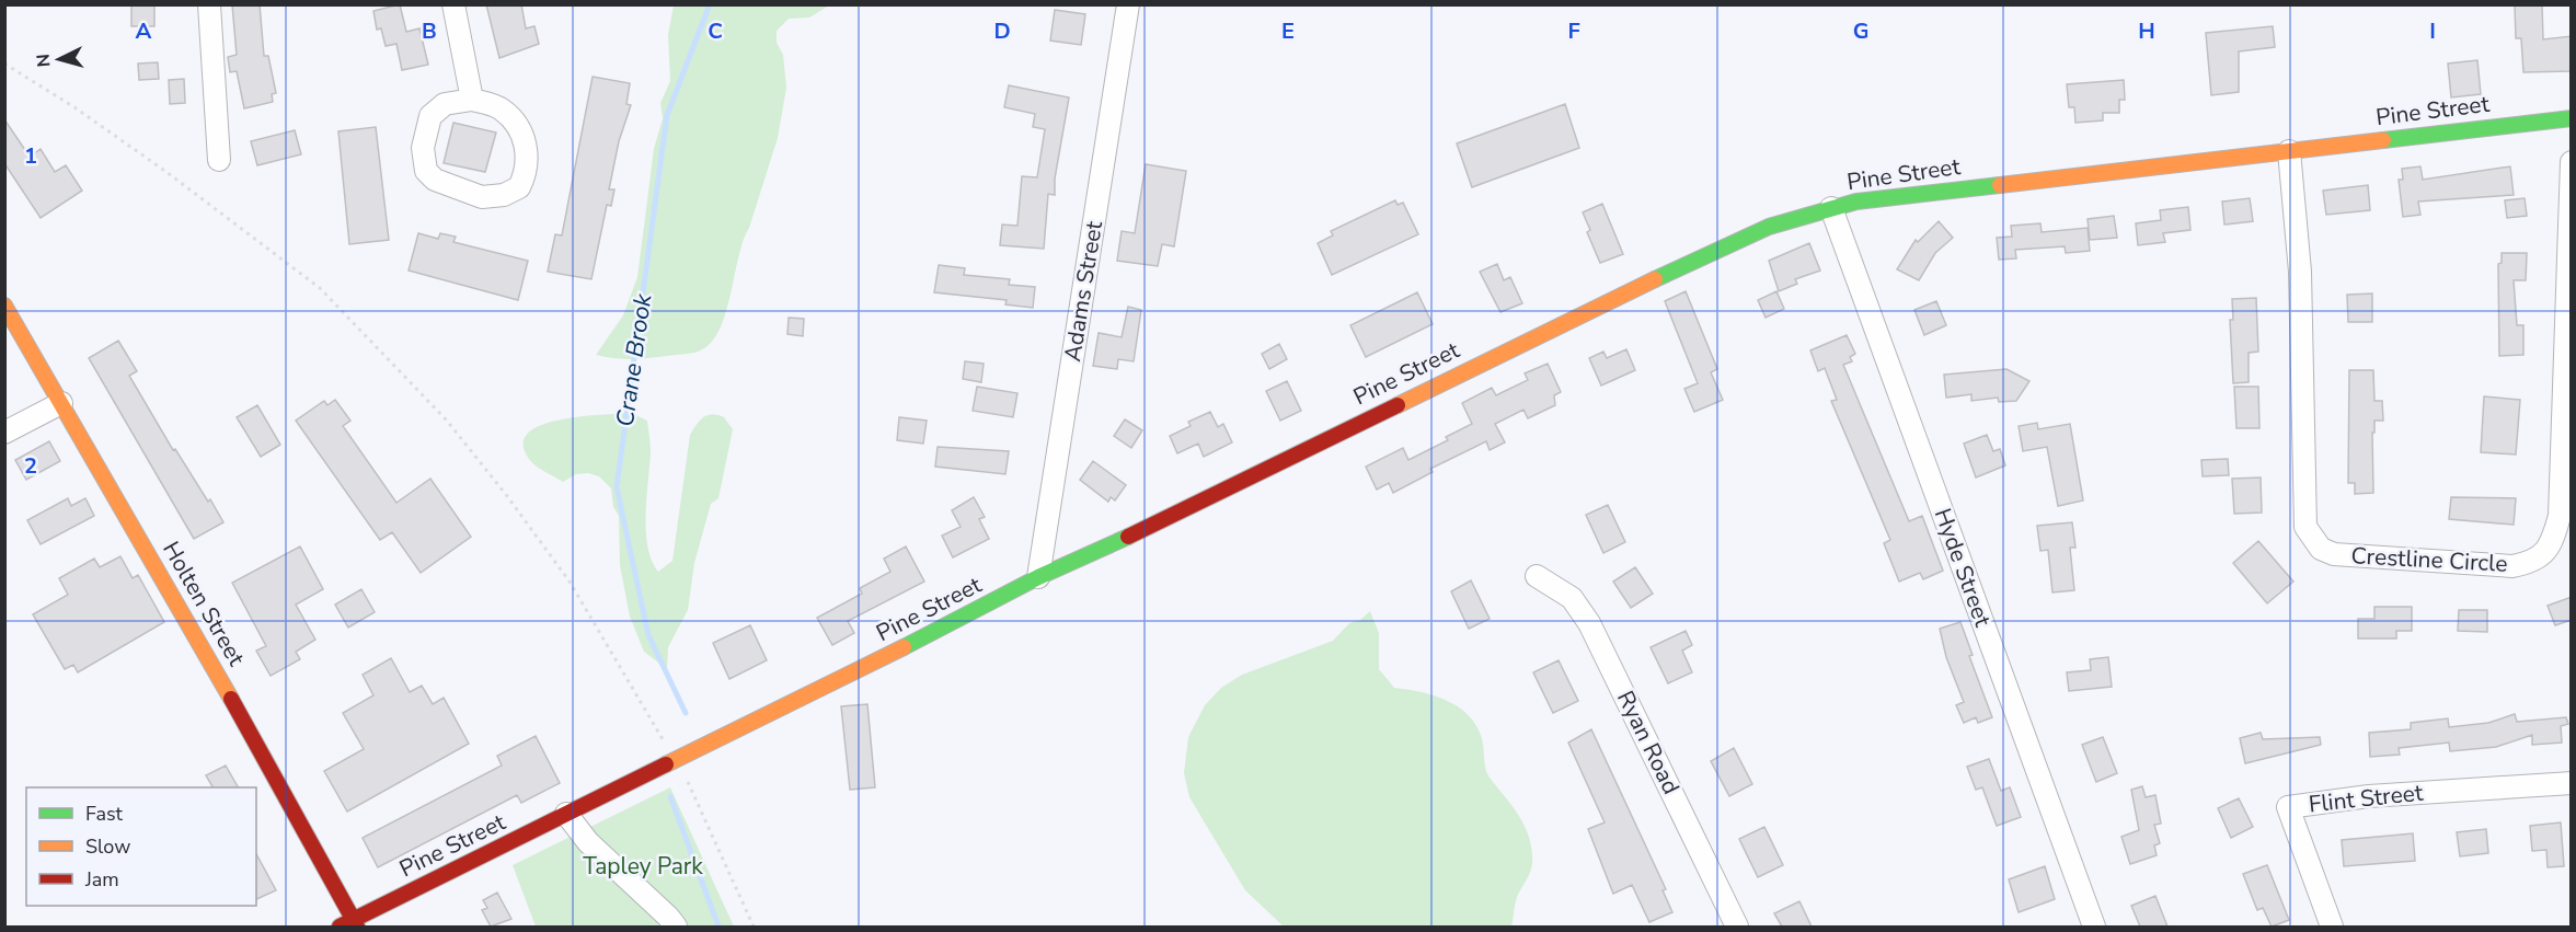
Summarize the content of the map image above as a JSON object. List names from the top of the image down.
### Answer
{
  "streets": {
    "street": [
      "Pine Street",
      "Adams Street",
      "Crestline Circle",
      "Hyde Street",
      "Holten Street",
      "Ryan Road",
      "Flint Street"
    ]
  },
  "crossings": [
    ["Pine Street", "Adams Street"],
    ["Pine Street", "Crestline Circle"],
    ["Pine Street", "Hyde Street"],
    ["Pine Street", "Holten Street"]
  ],
  "water": ["Crane Brook"],
  "parks": ["Tapley Park"],
  "legend": ["Fast", "Slow", "Jam"],
  "north": "left",
  "grid": {
    "columns": [
      "A",
      "B",
      "C",
      "D",
      "E",
      "F",
      "G",
      "H",
      "I"
    ],
    "rows": ["1", "2"]
  }
}
